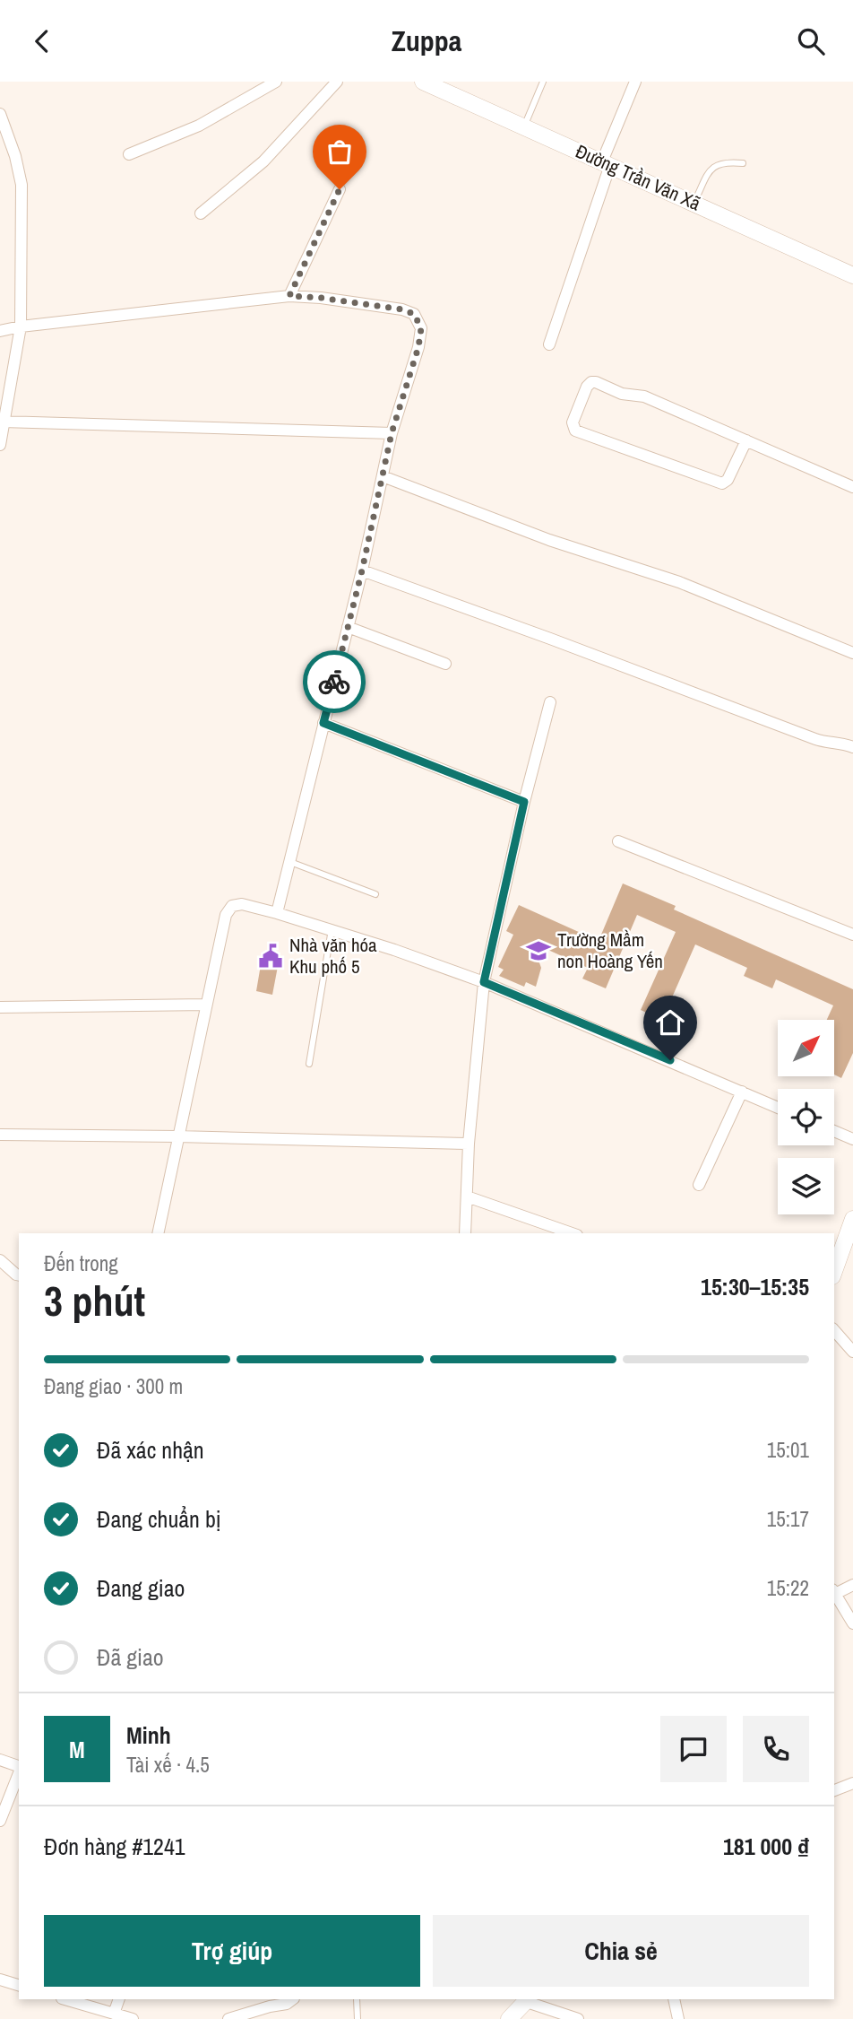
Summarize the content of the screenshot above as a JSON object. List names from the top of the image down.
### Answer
{
  "streets": {
    "street": ["Đường Trần Văn Xã"]
  },
  "places": {
    "school or university": ["Trường Mầm non Hoàng Yến"],
    "public building": ["Nhà văn hóa Khu phố 5"]
  },
  "north": "top right",
  "page": {
    "header": "Zuppa",
    "heading": ["3 phút", "Đến trong", "15:30–15:35"],
    "panel": [
      "Minh",
      "Tài xế · 4.5",
      "Đơn hàng #1241",
      "181 000 ₫"
    ],
    "bar": "Đang giao · 300 m",
    "list": [
      ["Đã xác nhận", "15:01"],
      ["Đang chuẩn bị", "15:17"],
      ["Đang giao", "15:22"],
      "Đã giao"
    ],
    "round": "M",
    "buttons": ["Trợ giúp", "Chia sẻ"]
  }
}
